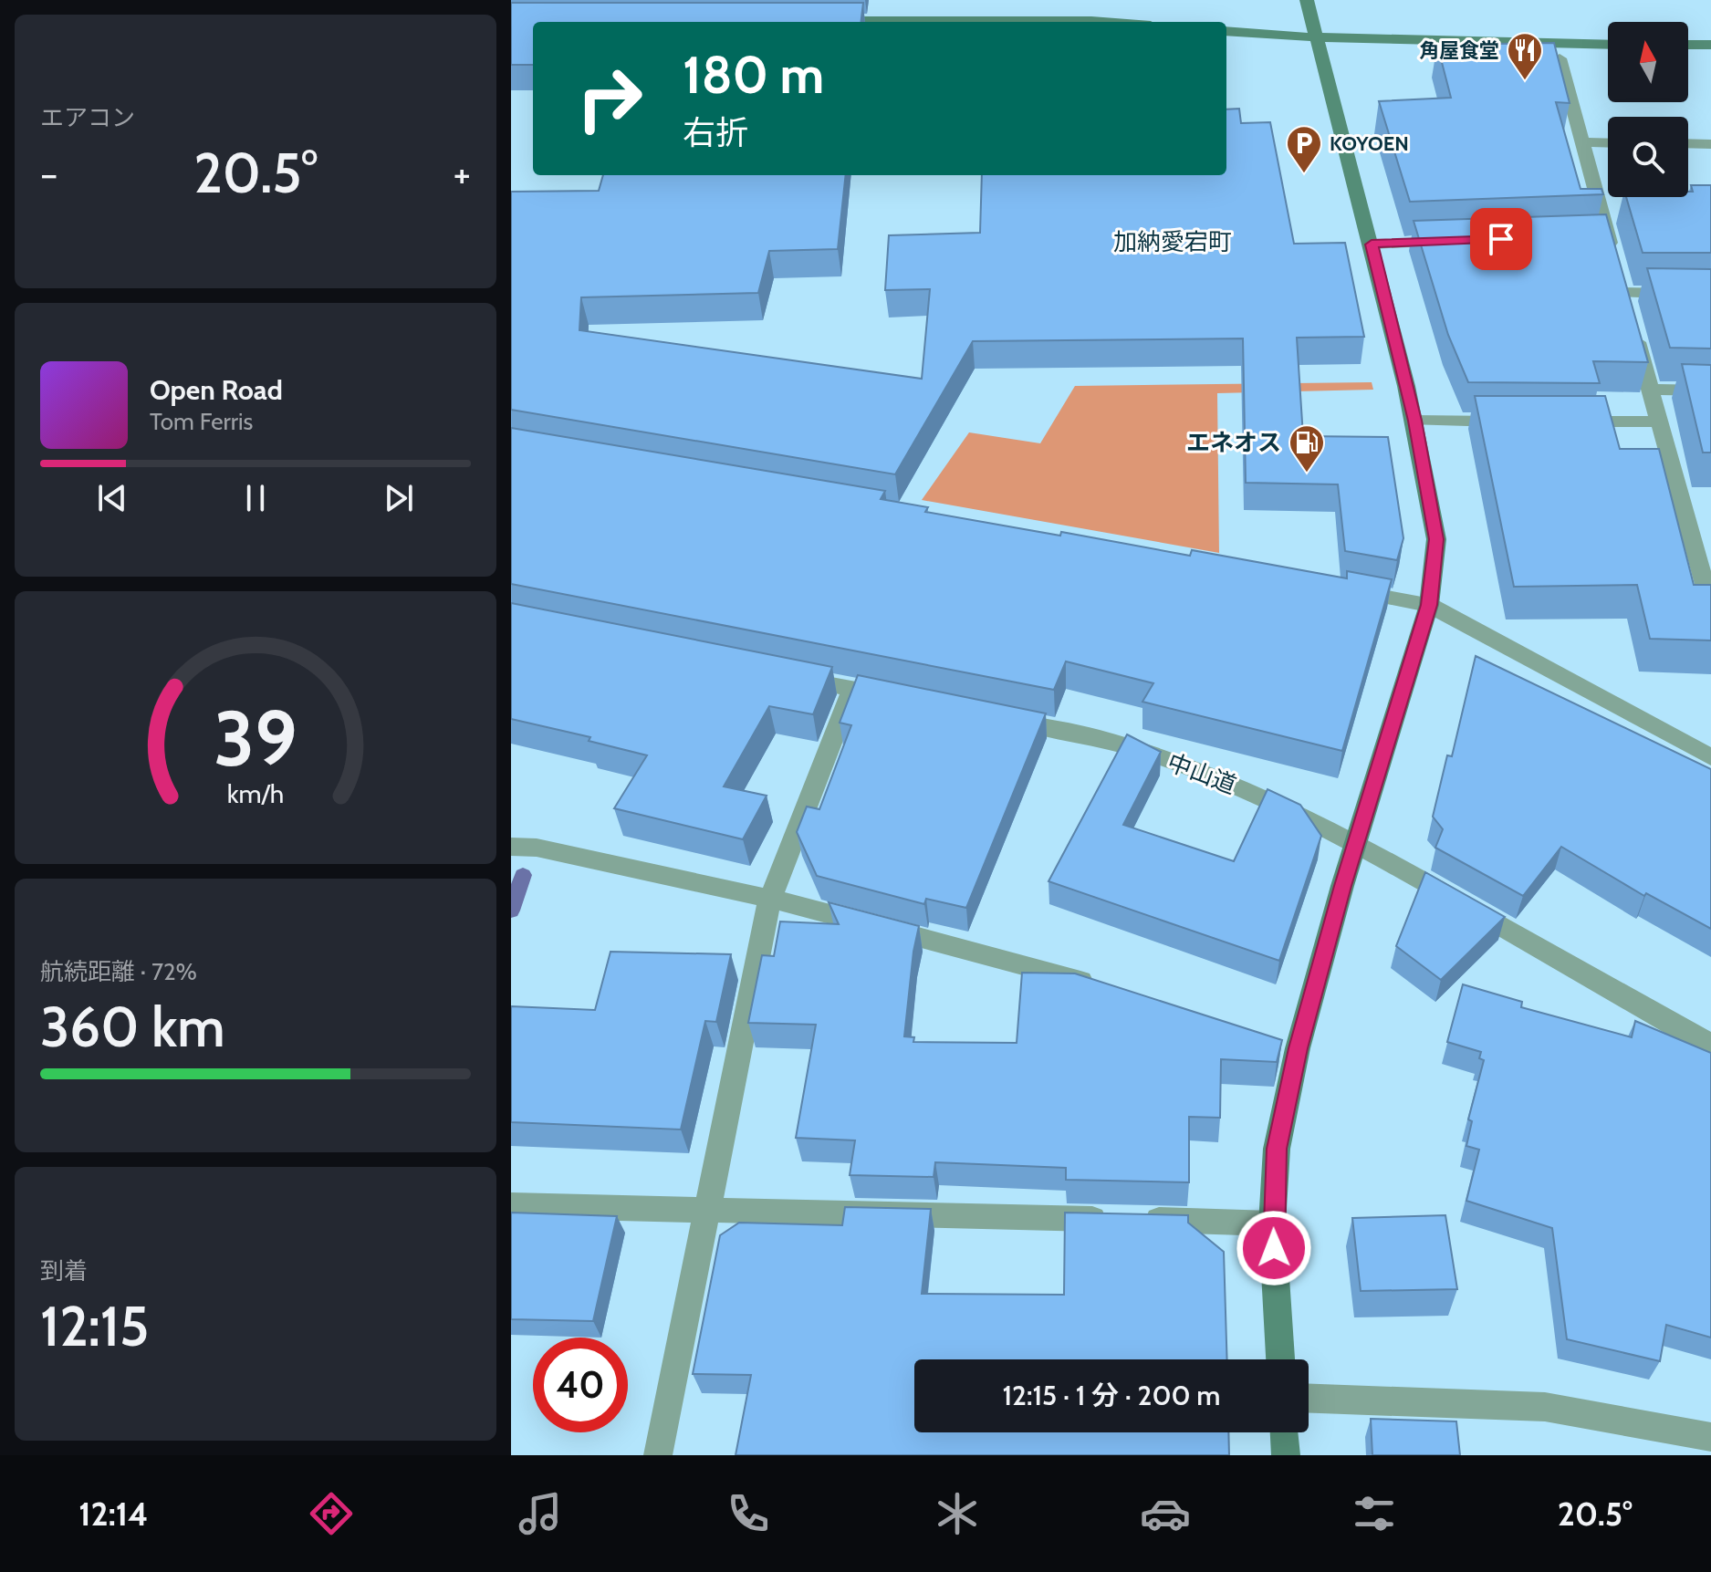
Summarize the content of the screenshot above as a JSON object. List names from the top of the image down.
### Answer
{
  "streets": {
    "street": ["中山道"]
  },
  "districts": ["加納愛宕町"],
  "places": {
    "restaurant": ["角屋食堂"],
    "parking": ["KOYOEN"],
    "fuel station": ["エネオス"]
  },
  "north": "top",
  "page": {
    "tile": [
      "エアコン",
      ["航続距離 · 72%", "360 km"],
      ["到着", "12:15"]
    ],
    "turn": ["180 m", "右折"],
    "heat": ["−", "20.5°", "+"],
    "song": ["Open Road", "Tom Ferris"],
    "limit": "40",
    "trip": "12:15 · 1 分 · 200 m",
    "tabs": ["12:14", "20.5°"],
    "gauge": ["39", "km/h"]
  }
}
